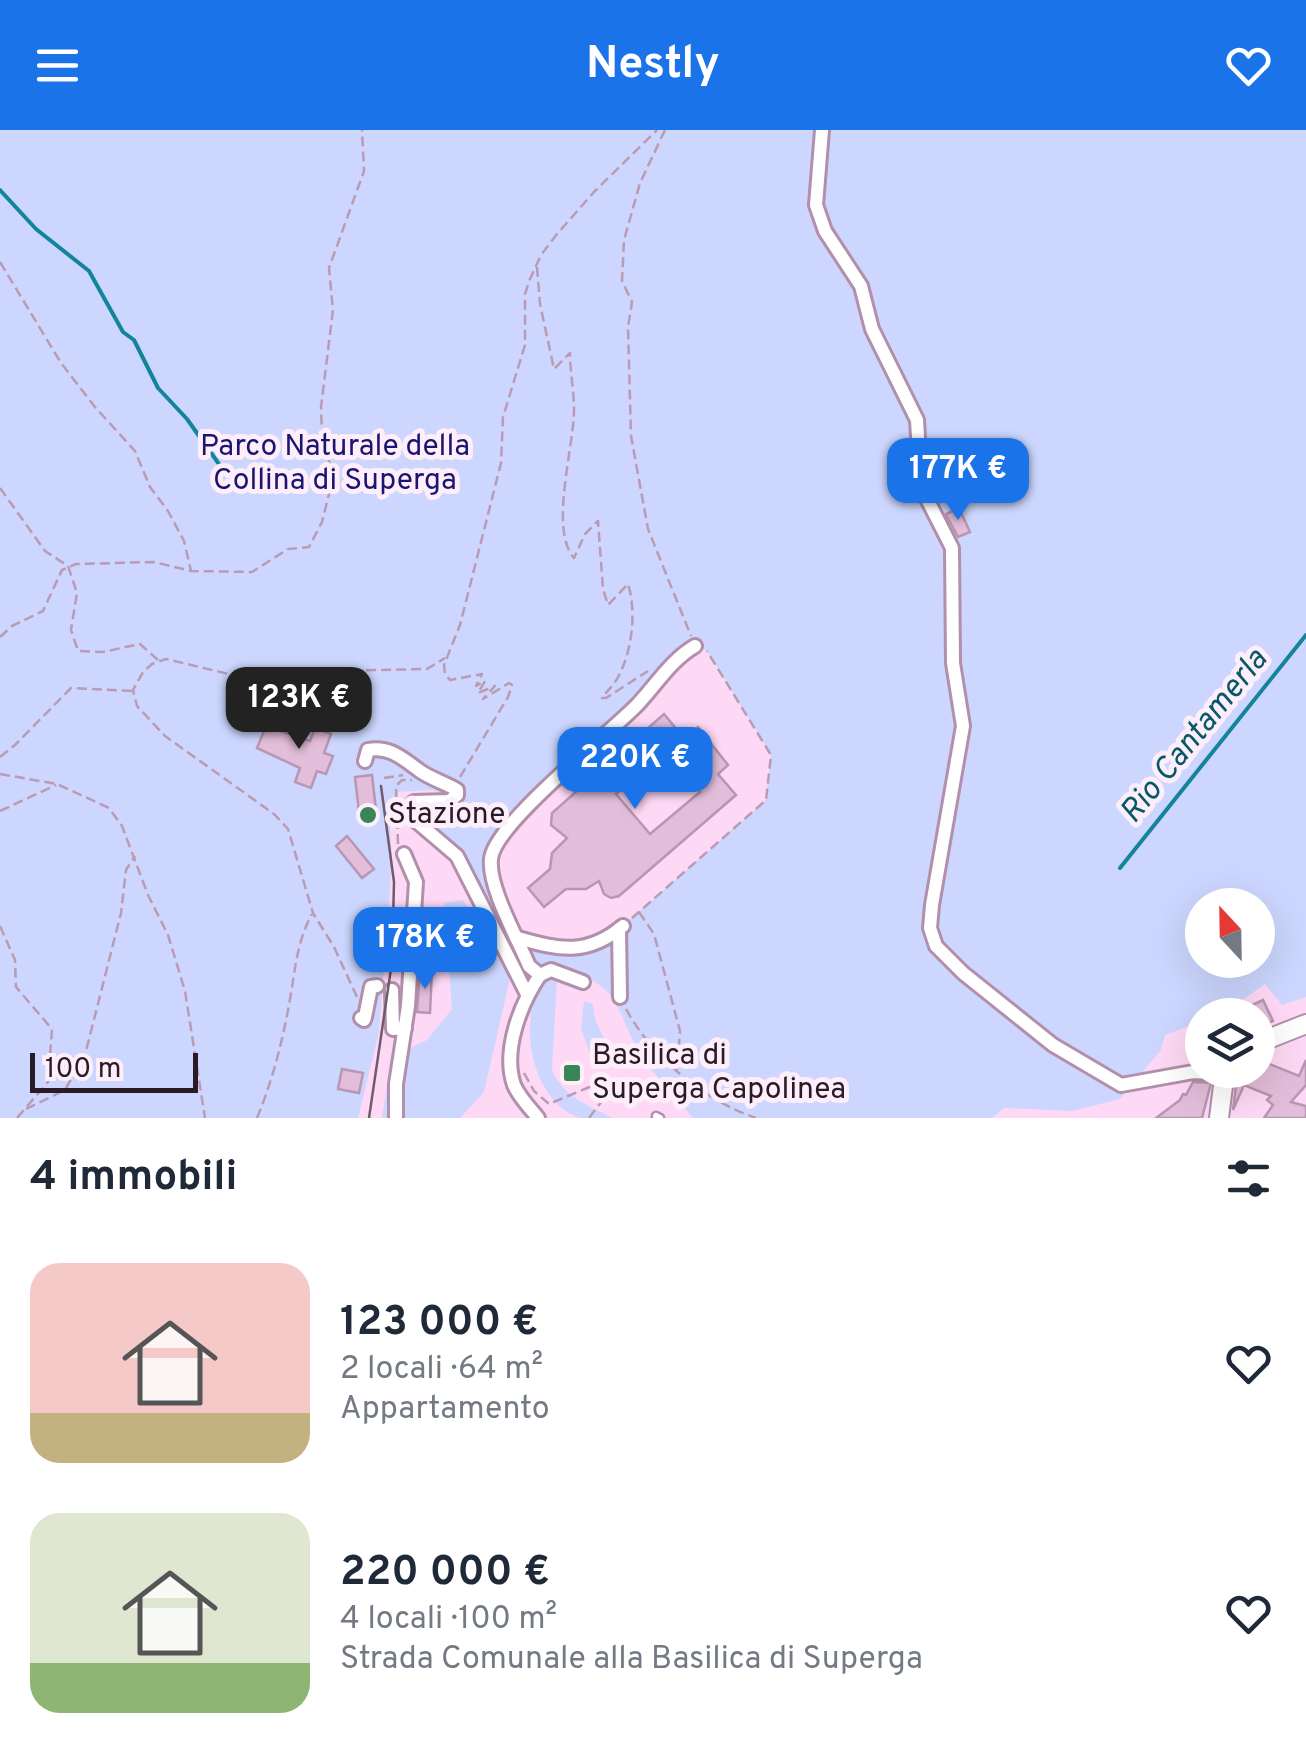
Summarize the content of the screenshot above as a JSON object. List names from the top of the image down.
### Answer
{
  "water": ["Rio Cantamerla"],
  "parks": ["Parco Naturale della Collina di Superga"],
  "places": {
    "other": ["Stazione"],
    "transit": ["Basilica di Superga Capolinea"]
  },
  "scale_bar": "100 m",
  "north": "top",
  "page": {
    "header": "Nestly",
    "price": [
      "177K €",
      "123K €",
      "220K €",
      "178K €"
    ],
    "scale": "100 m",
    "heading": "4 immobili",
    "list": [
      {
        "name": "123 000 €",
        "note": "2 locali · 64 m² · Appartamento"
      },
      {
        "name": "220 000 €",
        "note": "4 locali · 100 m² · Strada Comunale alla Basilica di Superga"
      }
    ]
  }
}
